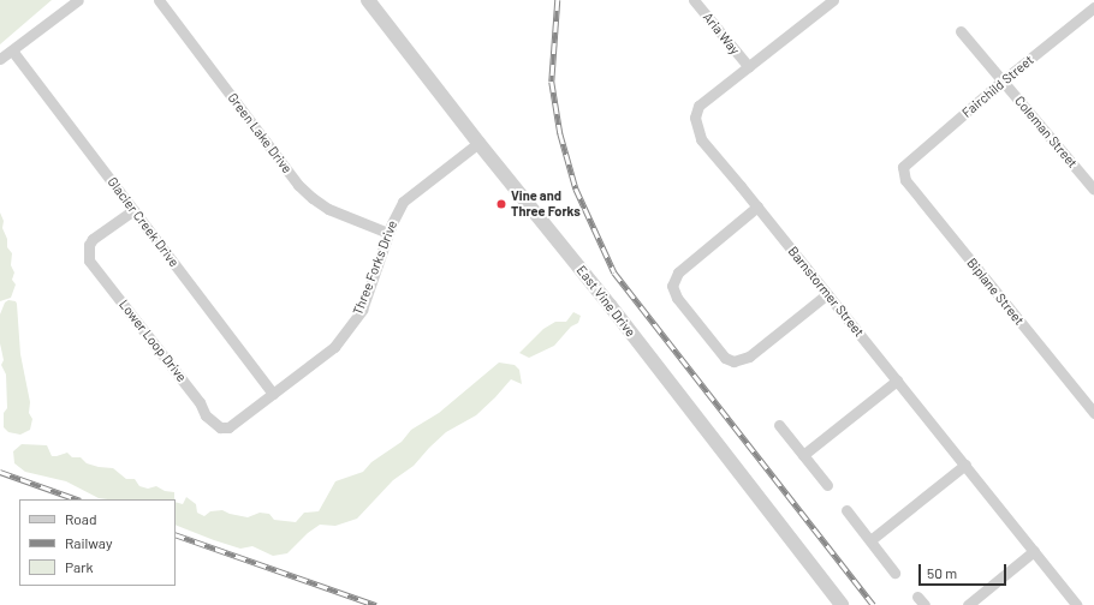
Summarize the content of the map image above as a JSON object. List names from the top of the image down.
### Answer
{
  "streets": {
    "street": [
      "Aria Way",
      "Fairchild Street",
      "Coleman Street",
      "Green Lake Drive",
      "Glacier Creek Drive",
      "Three Forks Drive",
      "Barnstormer Street",
      "Biplane Street",
      "East Vine Drive",
      "Lower Loop Drive"
    ]
  },
  "crossings": [
    ["Aria Way", "Barnstormer Street"],
    ["Fairchild Street", "Coleman Street"],
    ["Fairchild Street", "Biplane Street"],
    ["Green Lake Drive", "Three Forks Drive"],
    ["Glacier Creek Drive", "Three Forks Drive"],
    ["Glacier Creek Drive", "Lower Loop Drive"],
    ["Three Forks Drive", "East Vine Drive"],
    ["Three Forks Drive", "Lower Loop Drive"]
  ],
  "places": ["Vine and Three Forks"],
  "legend": ["Road", "Railway", "Park"],
  "scale_bar": "50 m"
}
